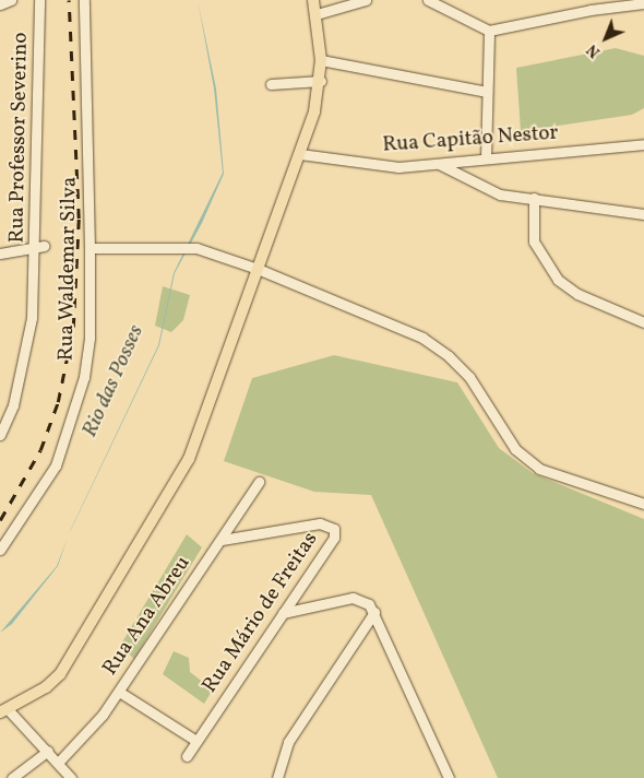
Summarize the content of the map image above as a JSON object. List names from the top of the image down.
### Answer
{
  "streets": {
    "street": [
      "Rua Professor Severino",
      "Rua Capitão Nestor",
      "Rua Waldemar Silva",
      "Rua Mário de Freitas",
      "Rua Ana Abreu"
    ]
  },
  "crossings": [
    ["Rua Mário de Freitas", "Rua Ana Abreu"]
  ],
  "water": ["Rio das Posses"],
  "north": "bottom left"
}
